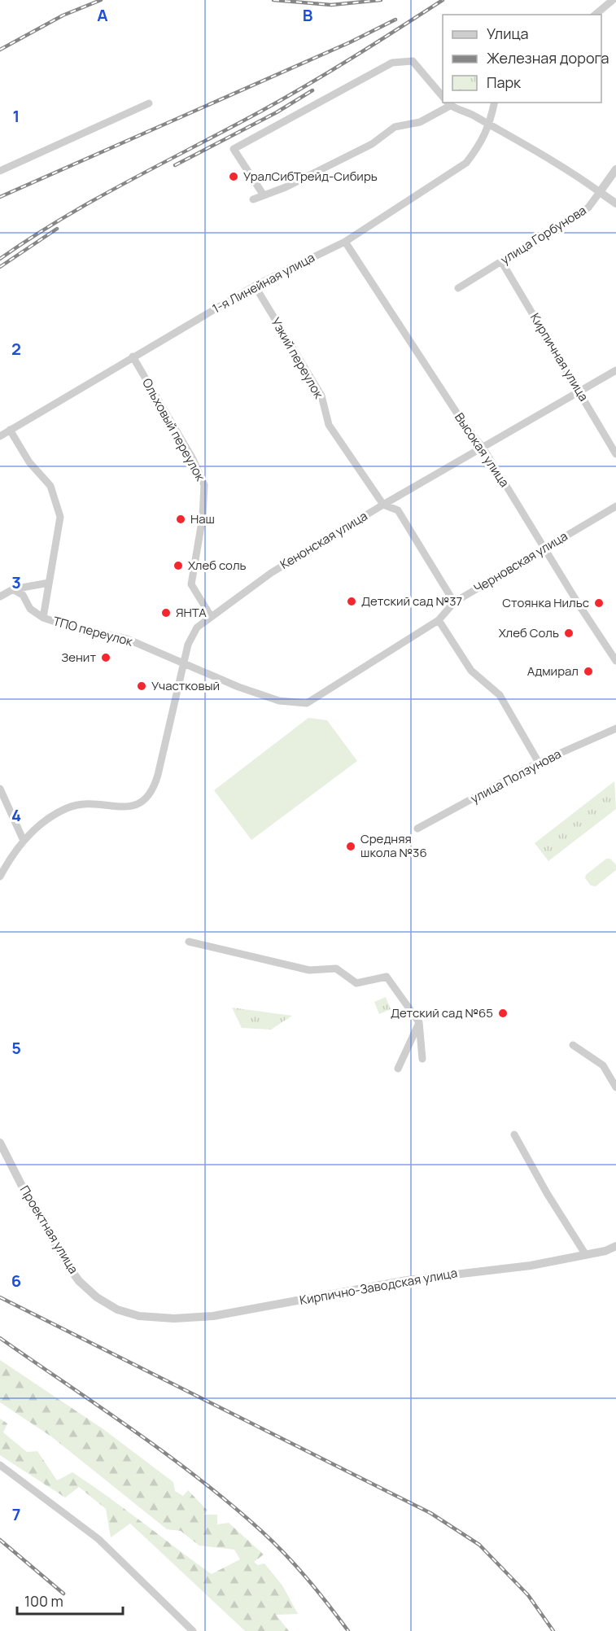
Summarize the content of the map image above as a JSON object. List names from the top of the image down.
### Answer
{
  "streets": {
    "street": [
      "улица Горбунова",
      "1-я Линейная улица",
      "Кирпичная улица",
      "Узкий переулок",
      "Ольховый переулок",
      "Высокая улица",
      "Кенонская улица",
      "Черновская улица",
      "ТПО переулок",
      "улица Ползунова",
      "Проектная улица",
      "Кирпично-Заводская улица"
    ]
  },
  "crossings": [
    ["улица Горбунова", "Кирпичная улица"],
    ["1-я Линейная улица", "Узкий переулок"],
    ["1-я Линейная улица", "Ольховый переулок"],
    ["1-я Линейная улица", "Высокая улица"],
    ["1-я Линейная улица", "ТПО переулок"],
    ["Кирпичная улица", "Кенонская улица"],
    ["Узкий переулок", "Кенонская улица"],
    ["Ольховый переулок", "Кенонская улица"],
    ["Высокая улица", "Кенонская улица"],
    ["Высокая улица", "Черновская улица"],
    ["Кенонская улица", "ТПО переулок"],
    ["Черновская улица", "ТПО переулок"],
    ["Проектная улица", "Кирпично-Заводская улица"]
  ],
  "places": [
    "УралСибТрейд-Сибирь",
    "Наш",
    "Хлеб соль",
    "Детский сад №37",
    "Стоянка Нильс",
    "ЯНТА",
    "Хлеб Соль",
    "Зенит",
    "Адмирал",
    "Участковый",
    "Средняя школа №36",
    "Детский сад №65"
  ],
  "legend": ["Улица", "Железная дорога", "Парк"],
  "scale_bar": "100 m",
  "grid": {
    "columns": ["A", "B"],
    "rows": [
      "1",
      "2",
      "3",
      "4",
      "5",
      "6",
      "7"
    ]
  }
}
